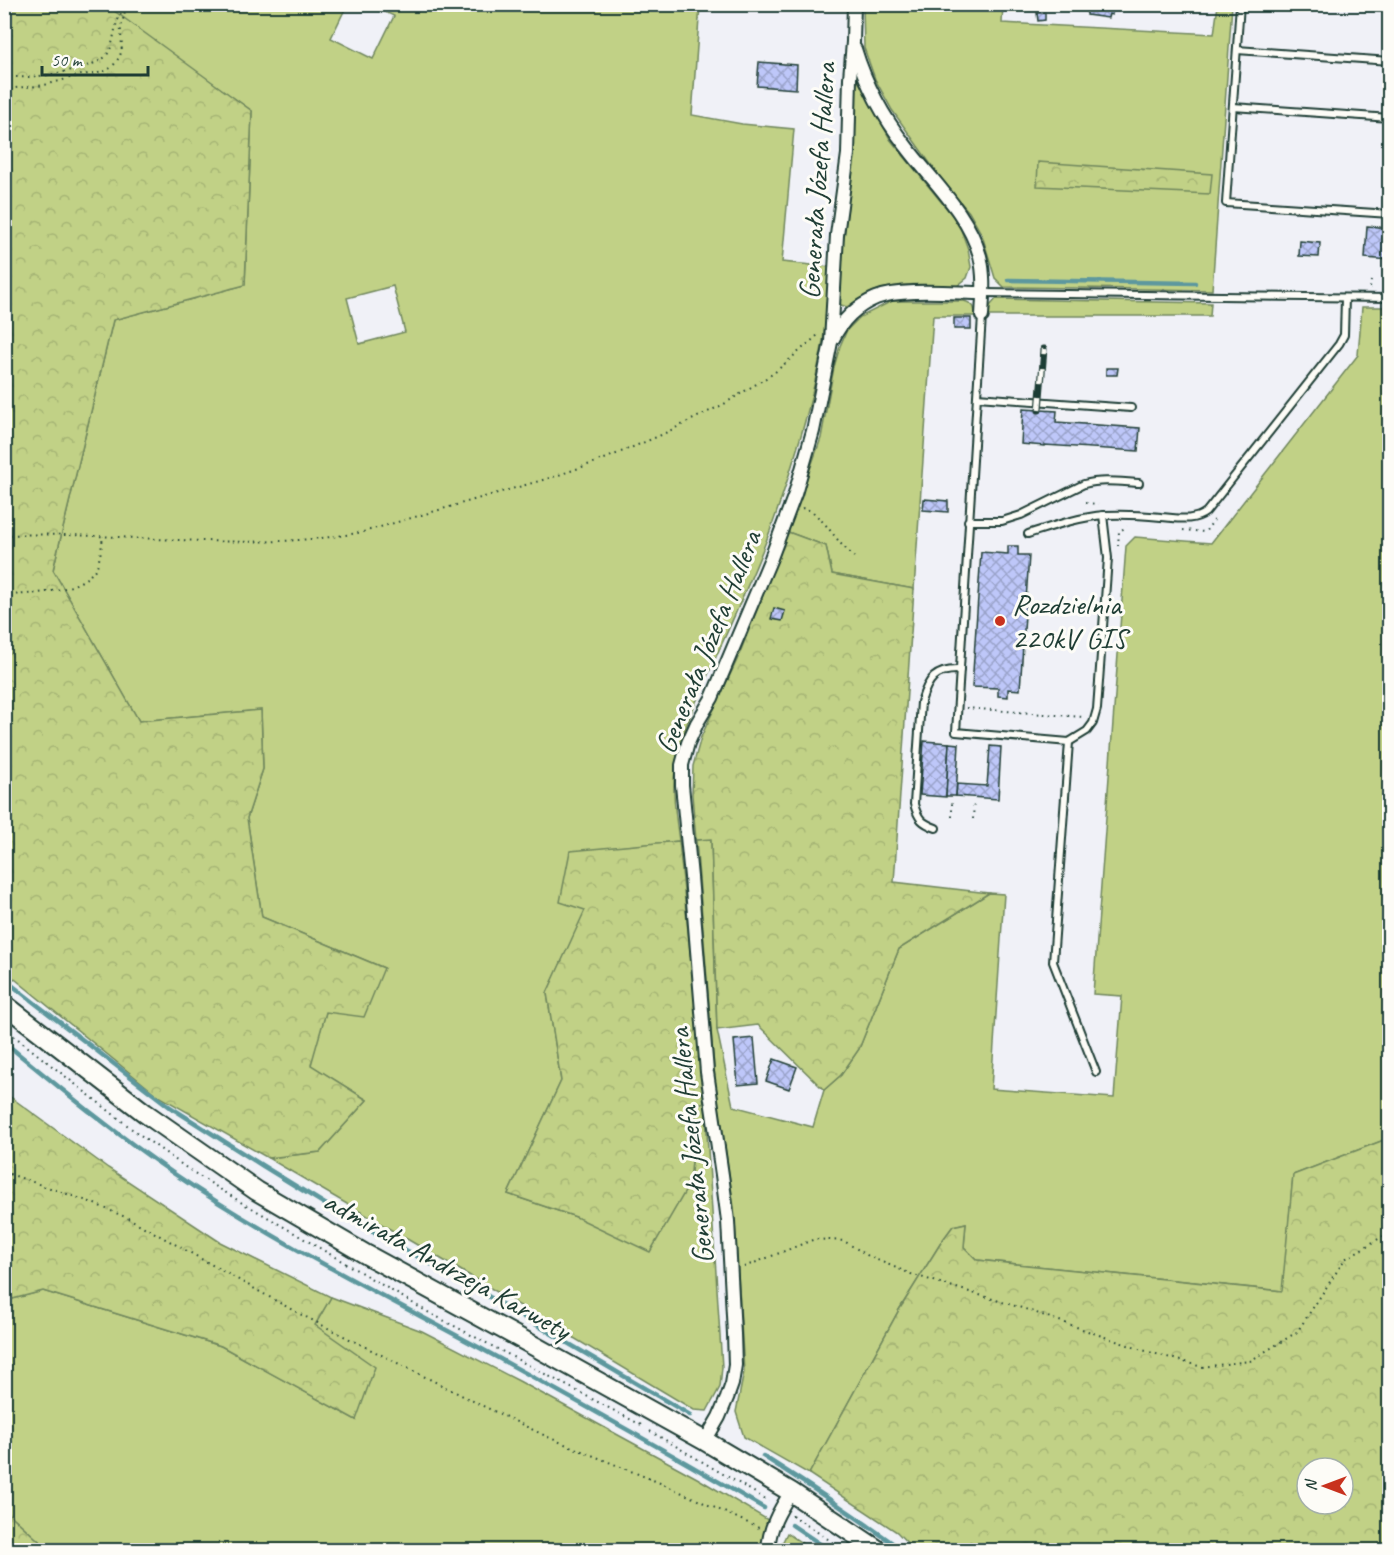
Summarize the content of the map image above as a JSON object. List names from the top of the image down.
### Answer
{
  "streets": {
    "main road": ["admirała Andrzeja Karwety"],
    "street": ["Generała Józefa Hallera"]
  },
  "crossings": [
    ["Generała Józefa Hallera", "admirała Andrzeja Karwety"]
  ],
  "places": ["Rozdzielnia 220kV GIS"],
  "scale_bar": "50 m",
  "north": "left"
}
